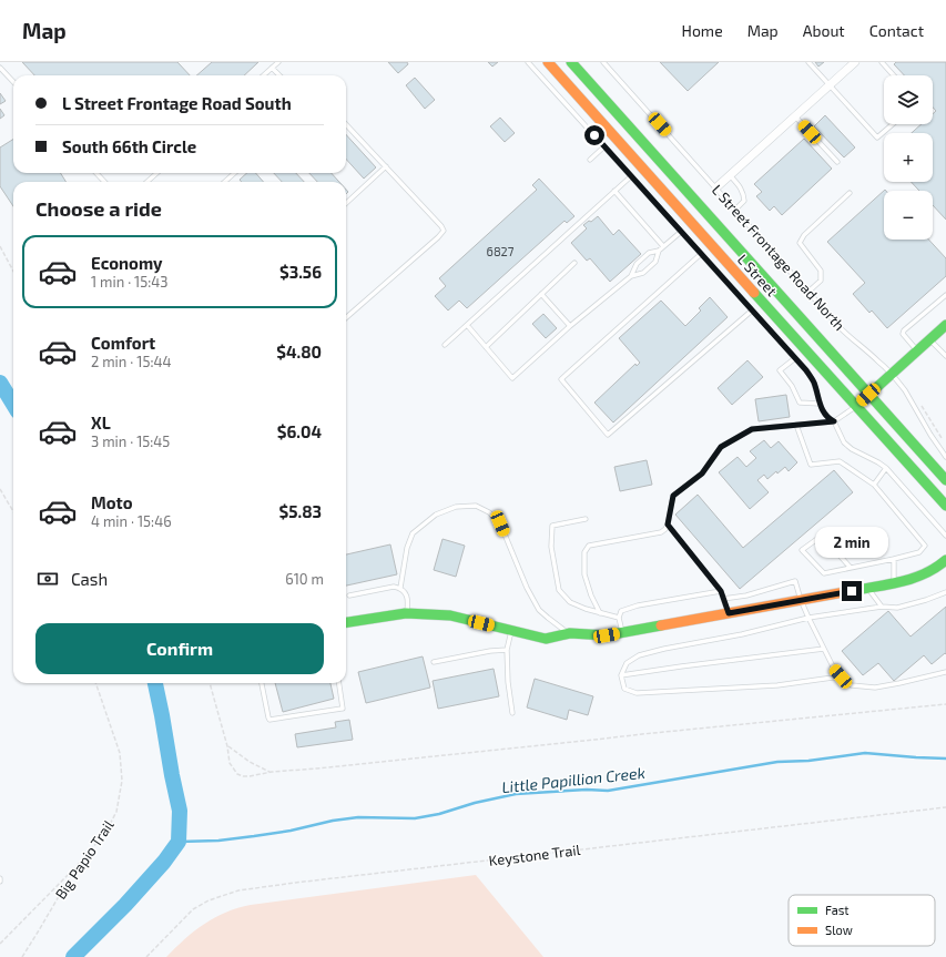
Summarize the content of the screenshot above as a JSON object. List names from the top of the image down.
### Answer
{
  "streets": {
    "main road": ["L Street"],
    "lane": ["L Street Frontage Road North"],
    "path": ["Keystone Trail", "Big Papio Trail"]
  },
  "water": ["Little Papillion Creek"],
  "house_numbers": ["6827"],
  "legend": ["Fast", "Slow"],
  "page": {
    "header": "Map",
    "nav": [
      "Home",
      "Map",
      "About",
      "Contact"
    ],
    "map_buttons": ["+", "−"],
    "banner": ["L Street Frontage Road South", "South 66th Circle"],
    "heading": "Choose a ride",
    "list": [
      {
        "name": "Economy",
        "note": "1 min · 15:43",
        "value": "$3.56"
      },
      {
        "name": "Comfort",
        "note": "2 min · 15:44",
        "value": "$4.80"
      },
      {
        "name": "XL",
        "note": "3 min · 15:45",
        "value": "$6.04"
      },
      {
        "name": "Moto",
        "note": "4 min · 15:46",
        "value": "$5.83"
      }
    ],
    "bubble": "2 min",
    "pay": ["Cash", "610 m"],
    "buttons": "Confirm"
  }
}
